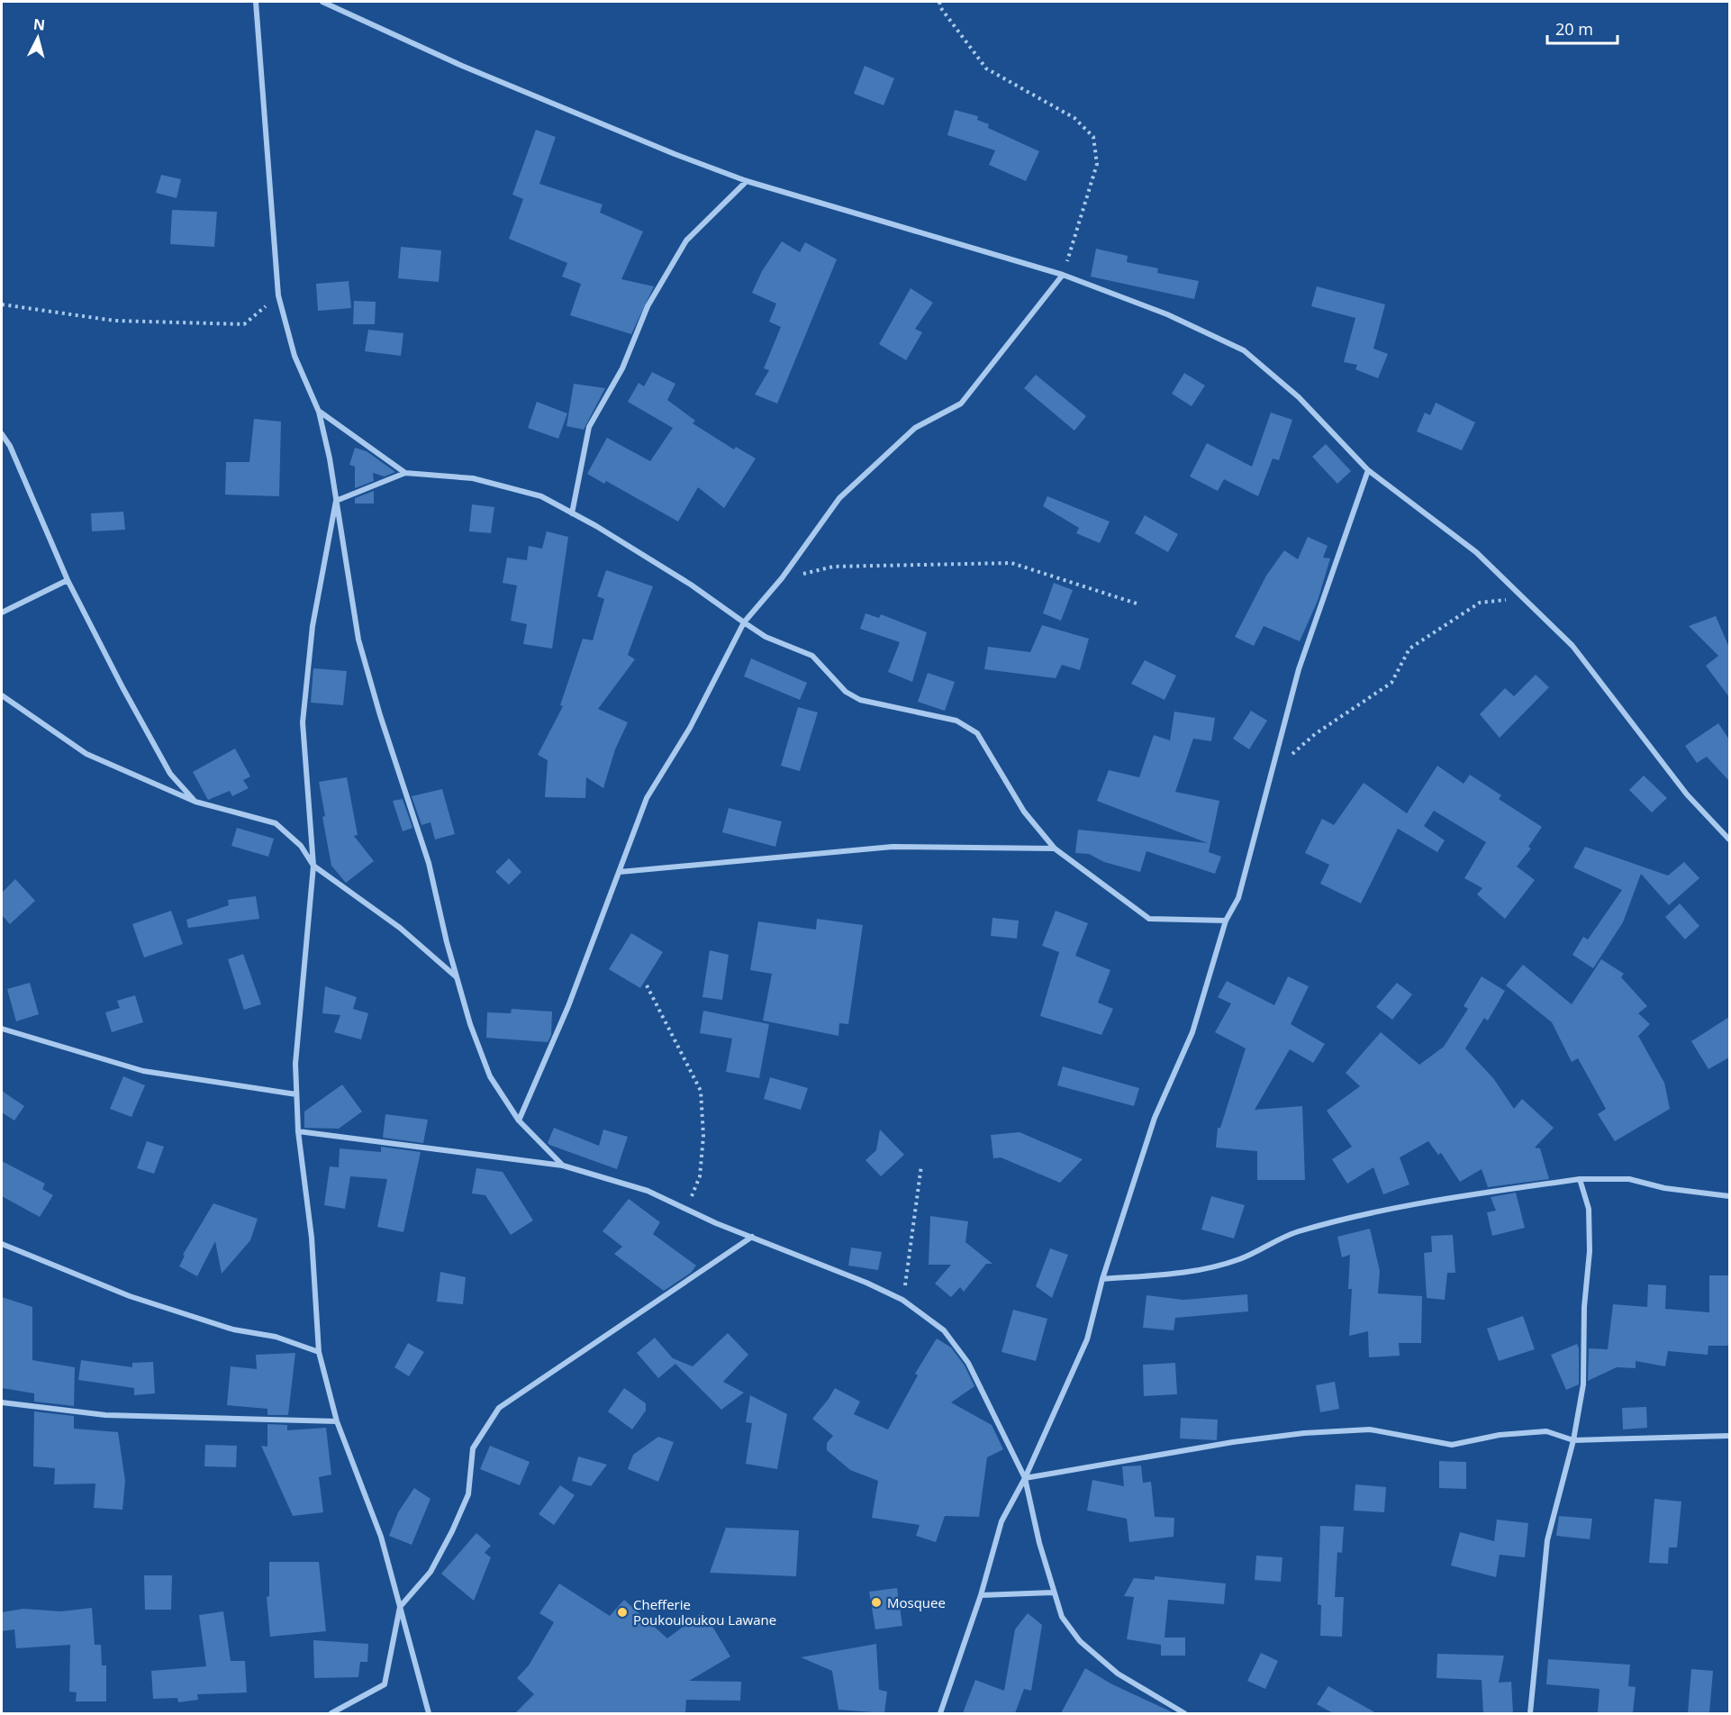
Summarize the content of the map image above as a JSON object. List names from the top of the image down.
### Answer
{
  "places": ["Mosquee", "Chefferie Poukouloukou Lawane"],
  "scale_bar": "20 m",
  "north": "top"
}
